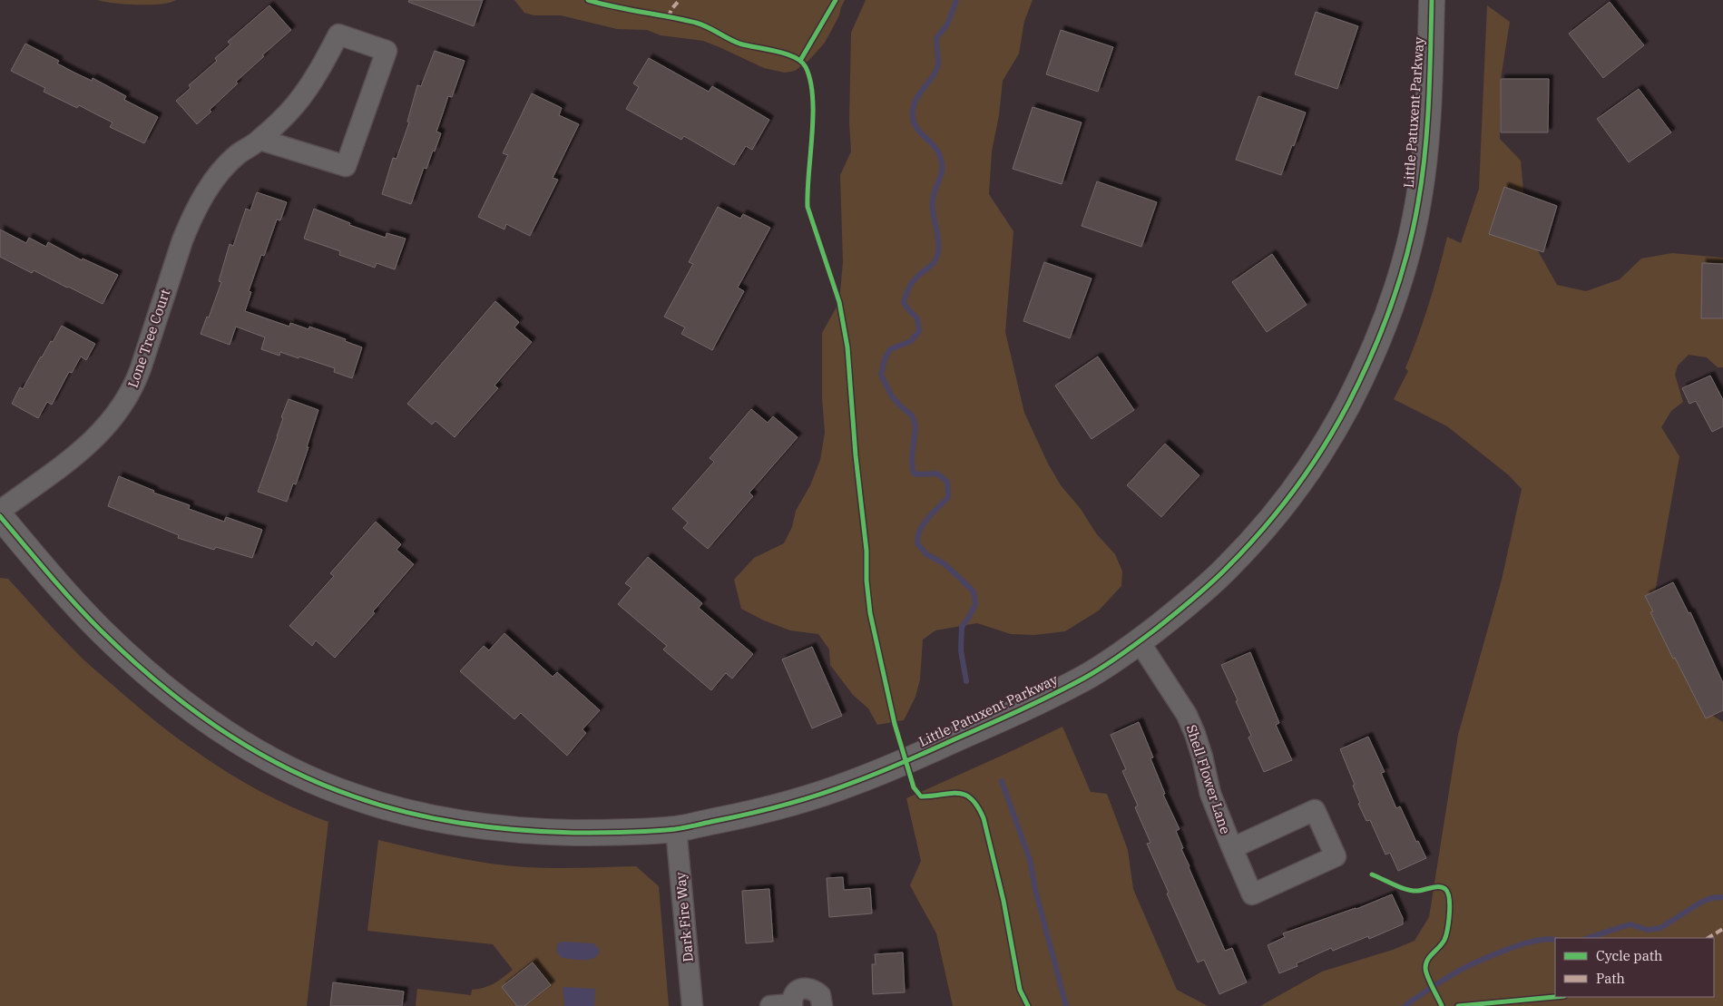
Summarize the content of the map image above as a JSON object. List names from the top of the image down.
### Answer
{
  "streets": {
    "street": [
      "Little Patuxent Parkway",
      "Lone Tree Court",
      "Shell Flower Lane",
      "Dark Fire Way"
    ]
  },
  "crossings": [
    ["Little Patuxent Parkway", "Shell Flower Lane"],
    ["Little Patuxent Parkway", "Dark Fire Way"]
  ],
  "legend": ["Cycle path", "Path"]
}
